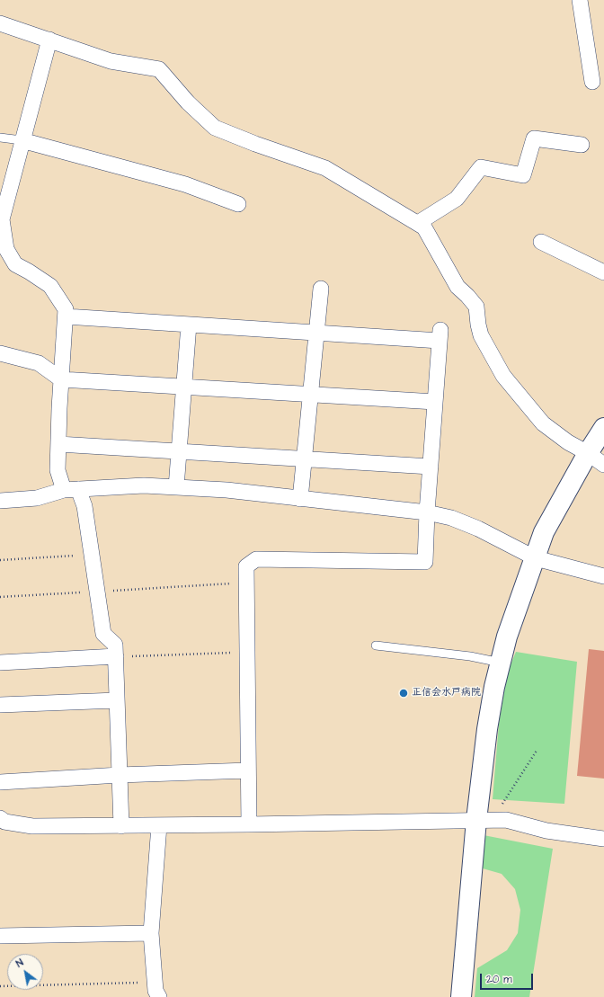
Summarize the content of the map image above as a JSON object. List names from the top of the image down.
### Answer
{
  "places": ["正信会水戸病院"],
  "scale_bar": "20 m",
  "north": "top left"
}
